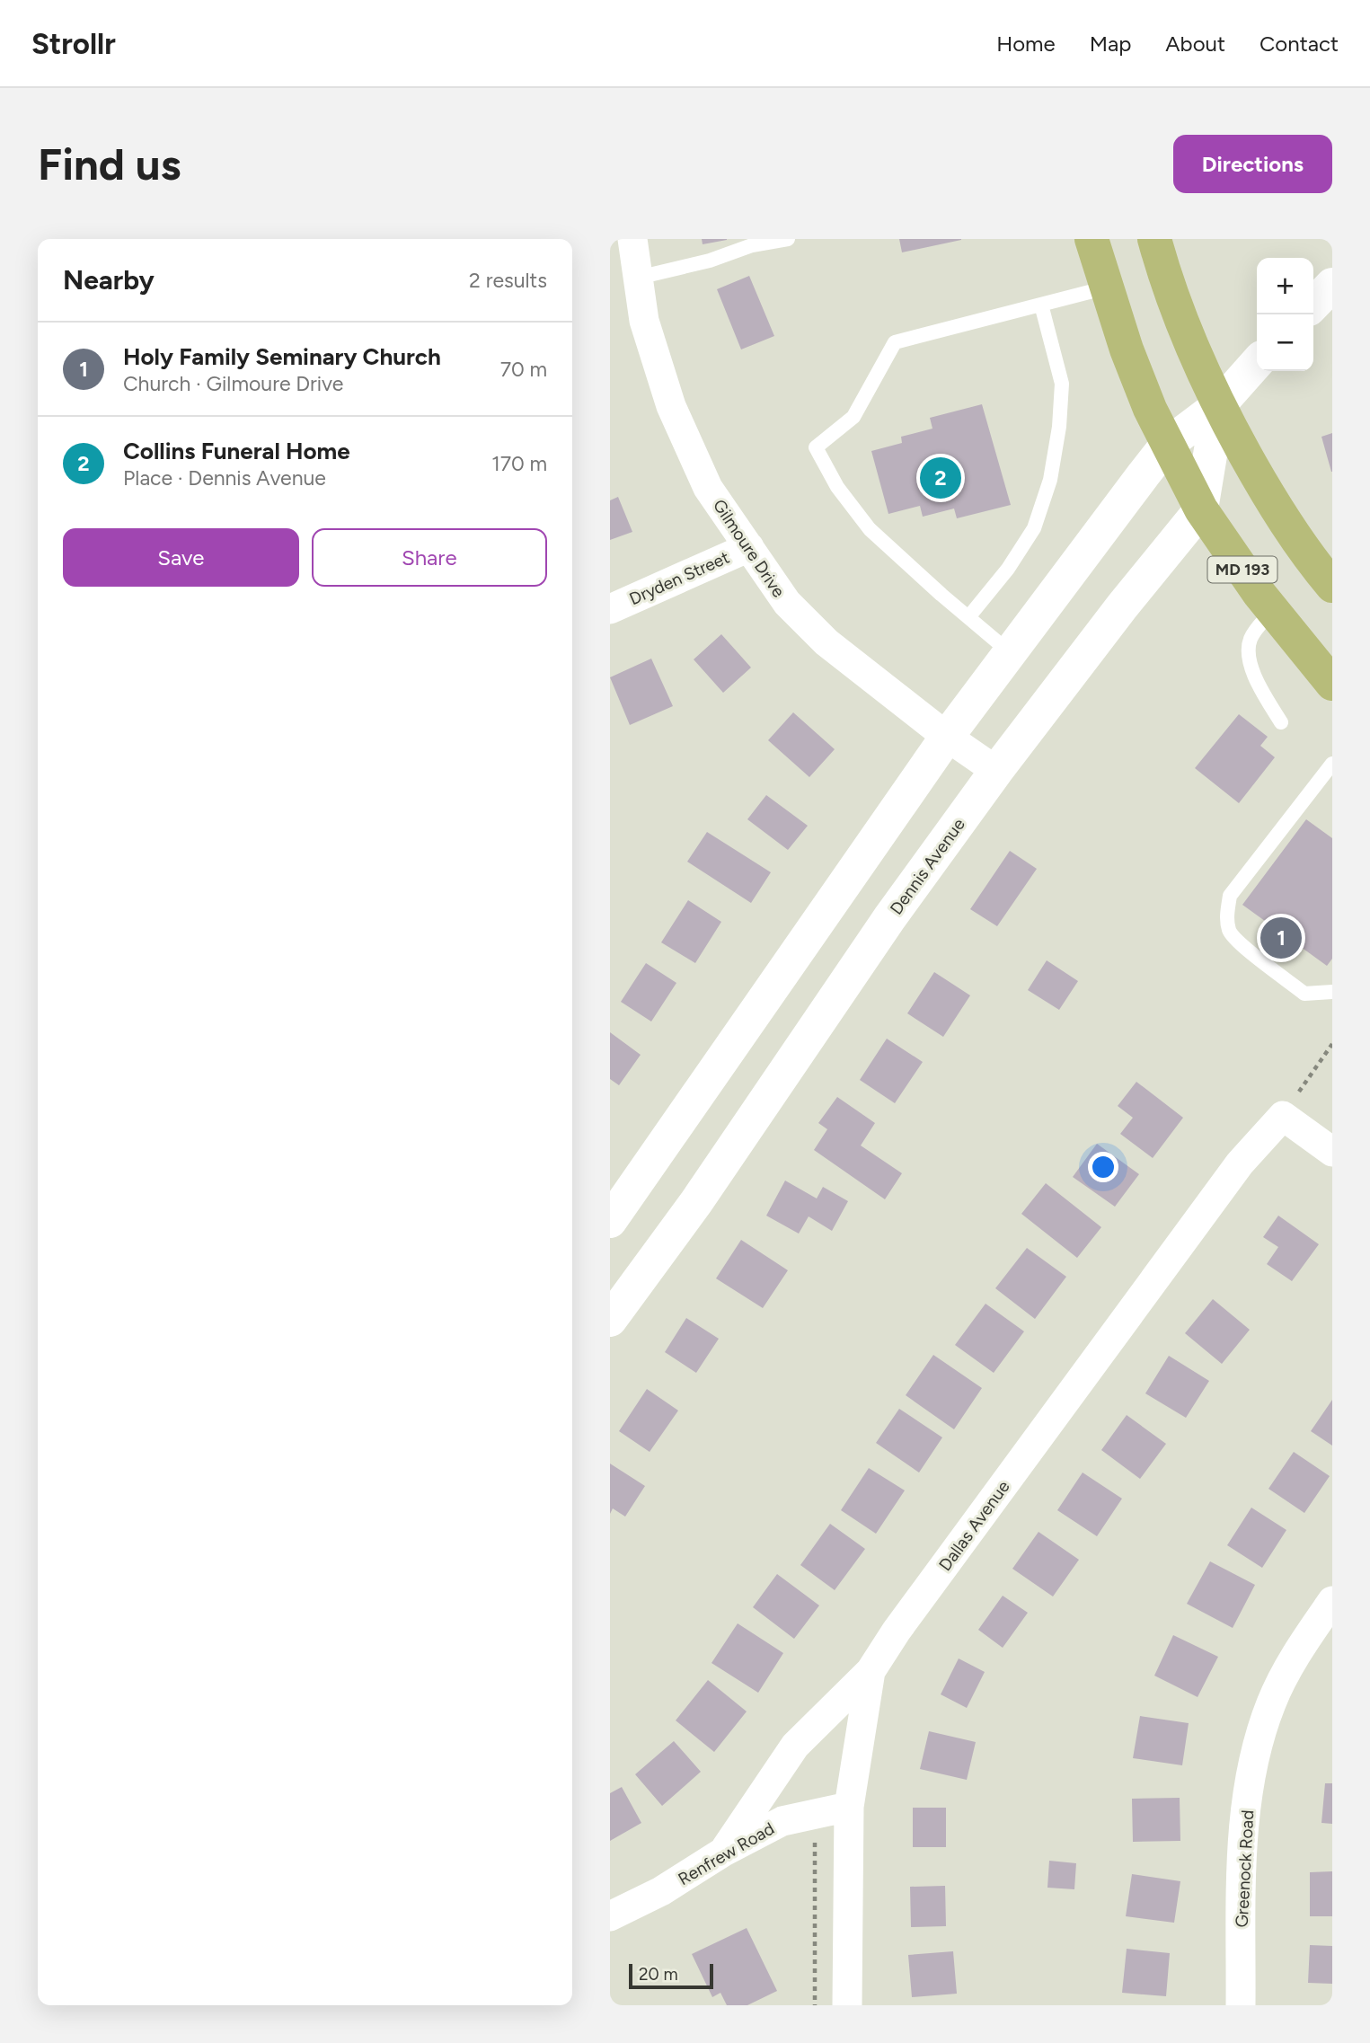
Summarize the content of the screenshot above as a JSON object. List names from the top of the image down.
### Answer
{
  "streets": {
    "main road": ["MD 193"],
    "street": [
      "Gilmoure Drive",
      "Dryden Street",
      "Dennis Avenue",
      "Dallas Avenue",
      "Renfrew Road",
      "Greenock Road"
    ]
  },
  "crossings": [
    ["Gilmoure Drive", "Dryden Street"],
    ["Gilmoure Drive", "Dennis Avenue"],
    ["MD 193", "Dennis Avenue"],
    ["Dallas Avenue", "Renfrew Road"]
  ],
  "scale_bar": "20 m",
  "page": {
    "header": "Strollr",
    "nav": [
      "Home",
      "Map",
      "About",
      "Contact"
    ],
    "buttons": [
      "Directions",
      ["Save", "Share"]
    ],
    "title": "Find us",
    "heading": ["Nearby", "2 results"],
    "map_buttons": ["+", "−"],
    "list": [
      {
        "mark": "1",
        "name": "Holy Family Seminary Church",
        "note": "Church · Gilmoure Drive",
        "value": "70 m"
      },
      {
        "mark": "2",
        "name": "Collins Funeral Home",
        "note": "Place · Dennis Avenue",
        "value": "170 m"
      }
    ],
    "pins": ["2", "1"],
    "scale": "20 m"
  }
}
